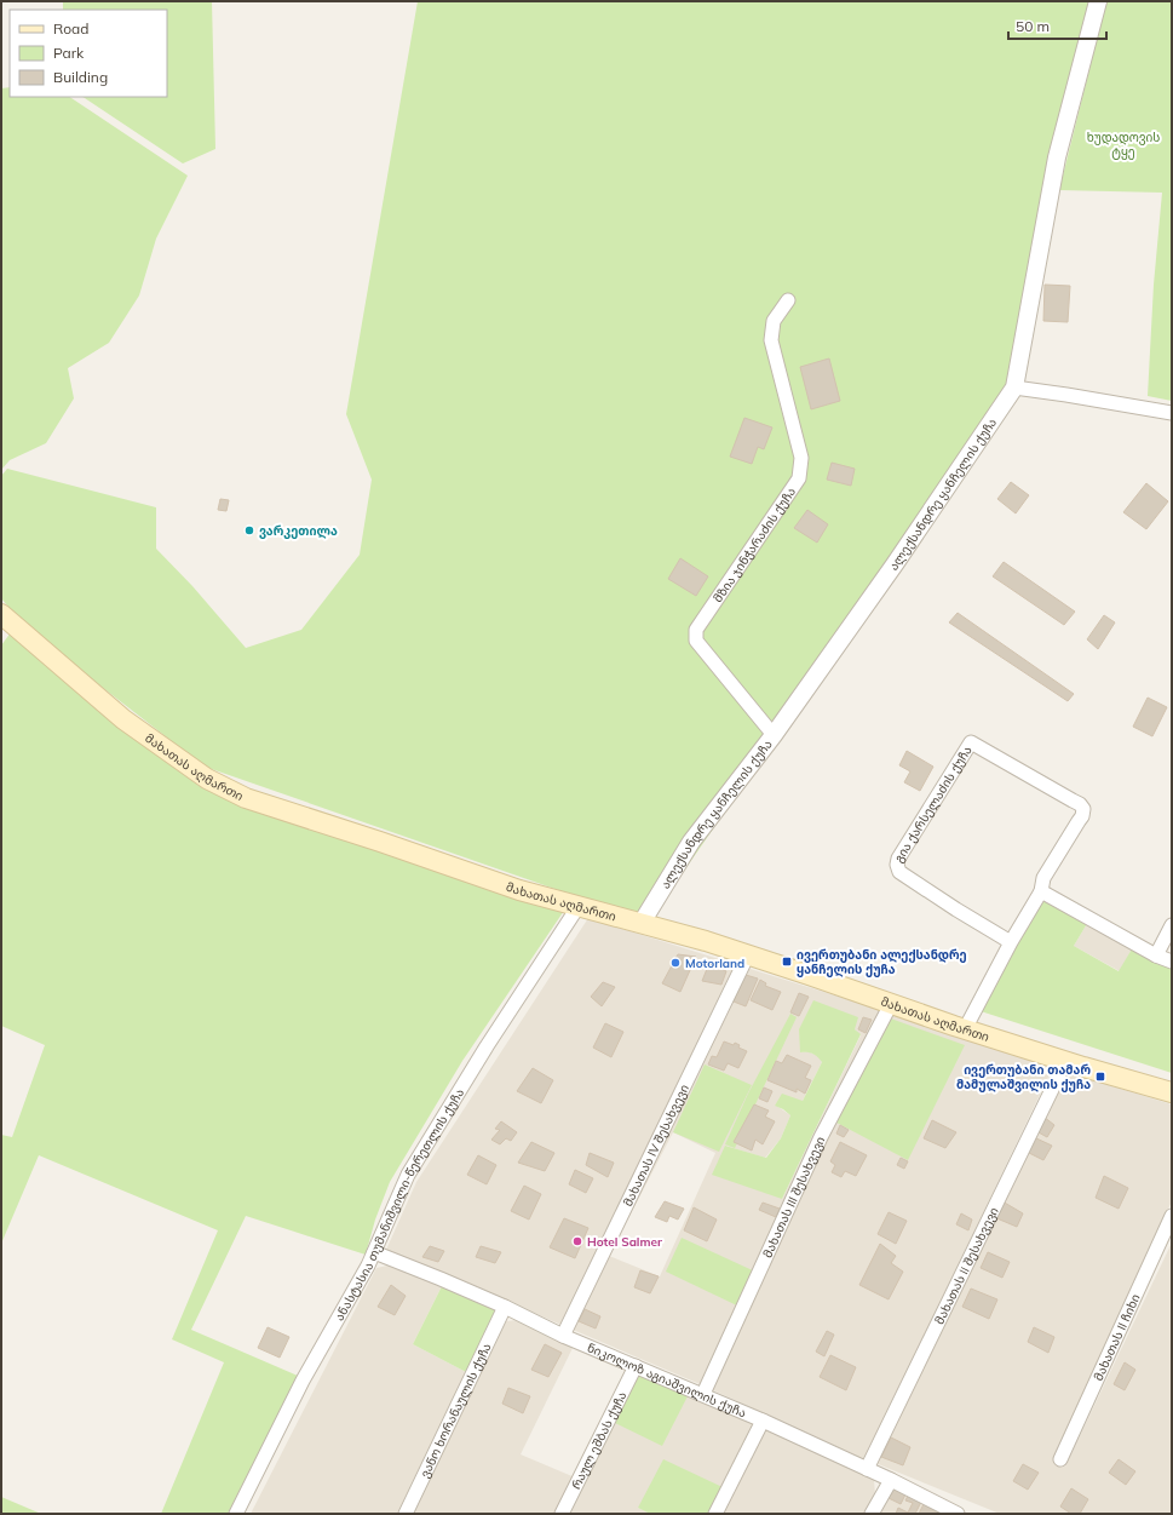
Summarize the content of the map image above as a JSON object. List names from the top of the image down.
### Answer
{
  "streets": {
    "main road": ["მახათას აღმართი"],
    "street": [
      "ალექსანდრე ყანჩელის ქუჩა",
      "მზია ჯინჭარაძის ქუჩა",
      "გია ქარსელაძის ქუჩა",
      "მახათას IV შესახვევი",
      "მახათას III შესახვევი",
      "ანასტასია თუმანიშვილი-წერეთლის ქუჩა",
      "მახათას II შესახვევი",
      "მახათას II ჩიხი",
      "ნიკოლოზ აგიაშვილის ქუჩა",
      "ვანო ხორანაულის ქუჩა",
      "რაულ ეშბას ქუჩა"
    ]
  },
  "crossings": [
    ["ალექსანდრე ყანჩელის ქუჩა", "მზია ჯინჭარაძის ქუჩა"],
    ["ალექსანდრე ყანჩელის ქუჩა", "მახათას აღმართი"],
    ["მახათას აღმართი", "გია ქარსელაძის ქუჩა"],
    ["მახათას აღმართი", "მახათას IV შესახვევი"],
    ["მახათას აღმართი", "მახათას III შესახვევი"],
    ["მახათას აღმართი", "ანასტასია თუმანიშვილი-წერეთლის ქუჩა"],
    ["მახათას აღმართი", "მახათას II შესახვევი"],
    ["მახათას IV შესახვევი", "ნიკოლოზ აგიაშვილის ქუჩა"],
    ["მახათას III შესახვევი", "ნიკოლოზ აგიაშვილის ქუჩა"],
    ["ანასტასია თუმანიშვილი-წერეთლის ქუჩა", "ნიკოლოზ აგიაშვილის ქუჩა"],
    ["მახათას II შესახვევი", "ნიკოლოზ აგიაშვილის ქუჩა"],
    ["ნიკოლოზ აგიაშვილის ქუჩა", "ვანო ხორანაულის ქუჩა"],
    ["ნიკოლოზ აგიაშვილის ქუჩა", "რაულ ეშბას ქუჩა"]
  ],
  "parks": ["ხუდადოვის ტყე"],
  "places": {
    "other": ["ვარკეთილა", "Motorland", "Hotel Salmer"],
    "transit": ["ივერთუბანი ალექსანდრე ყანჩელის ქუჩა", "ივერთუბანი თამარ მამულაშვილის ქუჩა"]
  },
  "legend": ["Road", "Park", "Building"],
  "scale_bar": "50 m"
}
